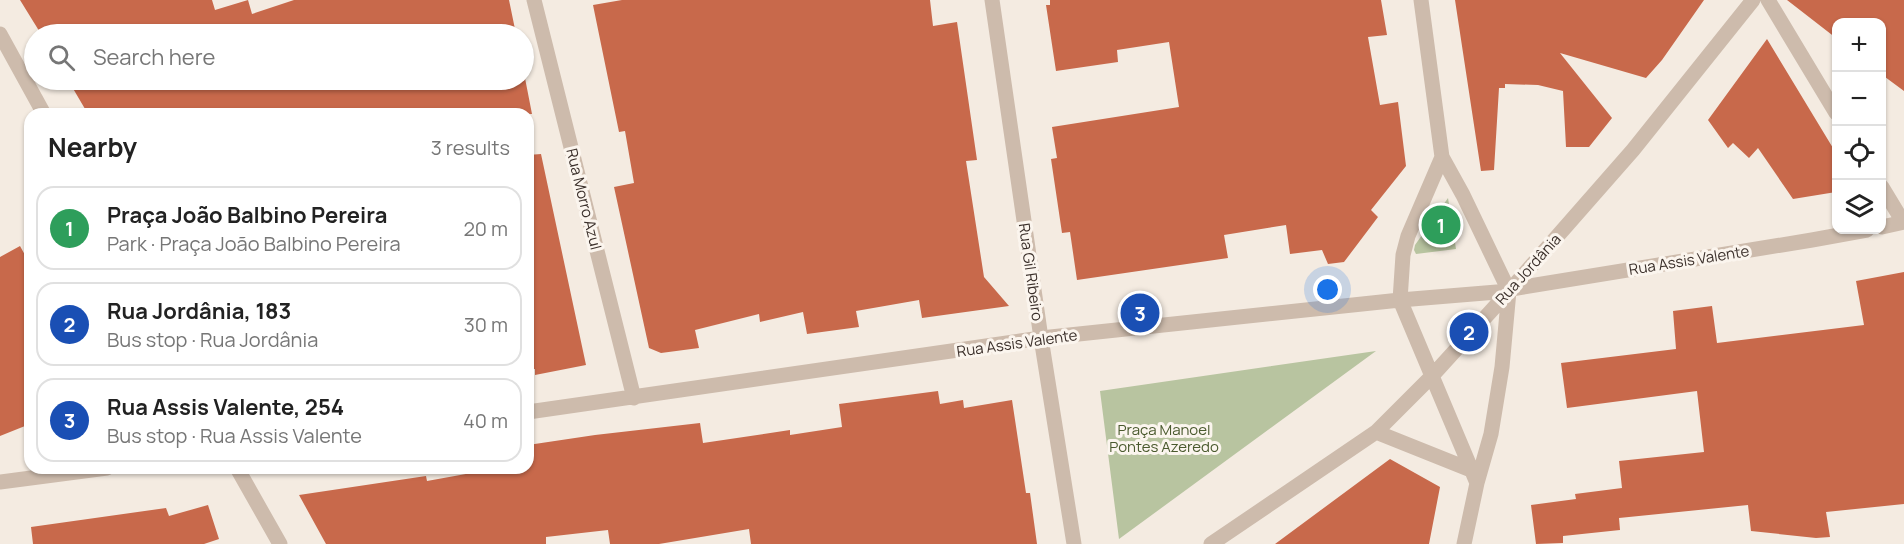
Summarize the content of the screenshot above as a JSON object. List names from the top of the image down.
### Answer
{
  "streets": {
    "street": [
      "Rua Morro Azul",
      "Rua Assis Valente",
      "Rua Jordânia",
      "Rua Gil Ribeiro"
    ]
  },
  "crossings": [
    ["Rua Morro Azul", "Rua Assis Valente"],
    ["Rua Assis Valente", "Rua Jordânia"],
    ["Rua Assis Valente", "Rua Gil Ribeiro"]
  ],
  "parks": ["Praça Manoel Pontes Azeredo"],
  "page": {
    "map_buttons": ["+", "−"],
    "search": "Search here",
    "heading": ["Nearby", "3 results"],
    "list": [
      {
        "mark": "1",
        "name": "Praça João Balbino Pereira",
        "note": "Park · Praça João Balbino Pereira",
        "value": "20 m"
      },
      {
        "mark": "2",
        "name": "Rua Jordânia, 183",
        "note": "Bus stop · Rua Jordânia",
        "value": "30 m"
      },
      {
        "mark": "3",
        "name": "Rua Assis Valente, 254",
        "note": "Bus stop · Rua Assis Valente",
        "value": "40 m"
      }
    ],
    "pins": ["1", "3", "2"]
  }
}
